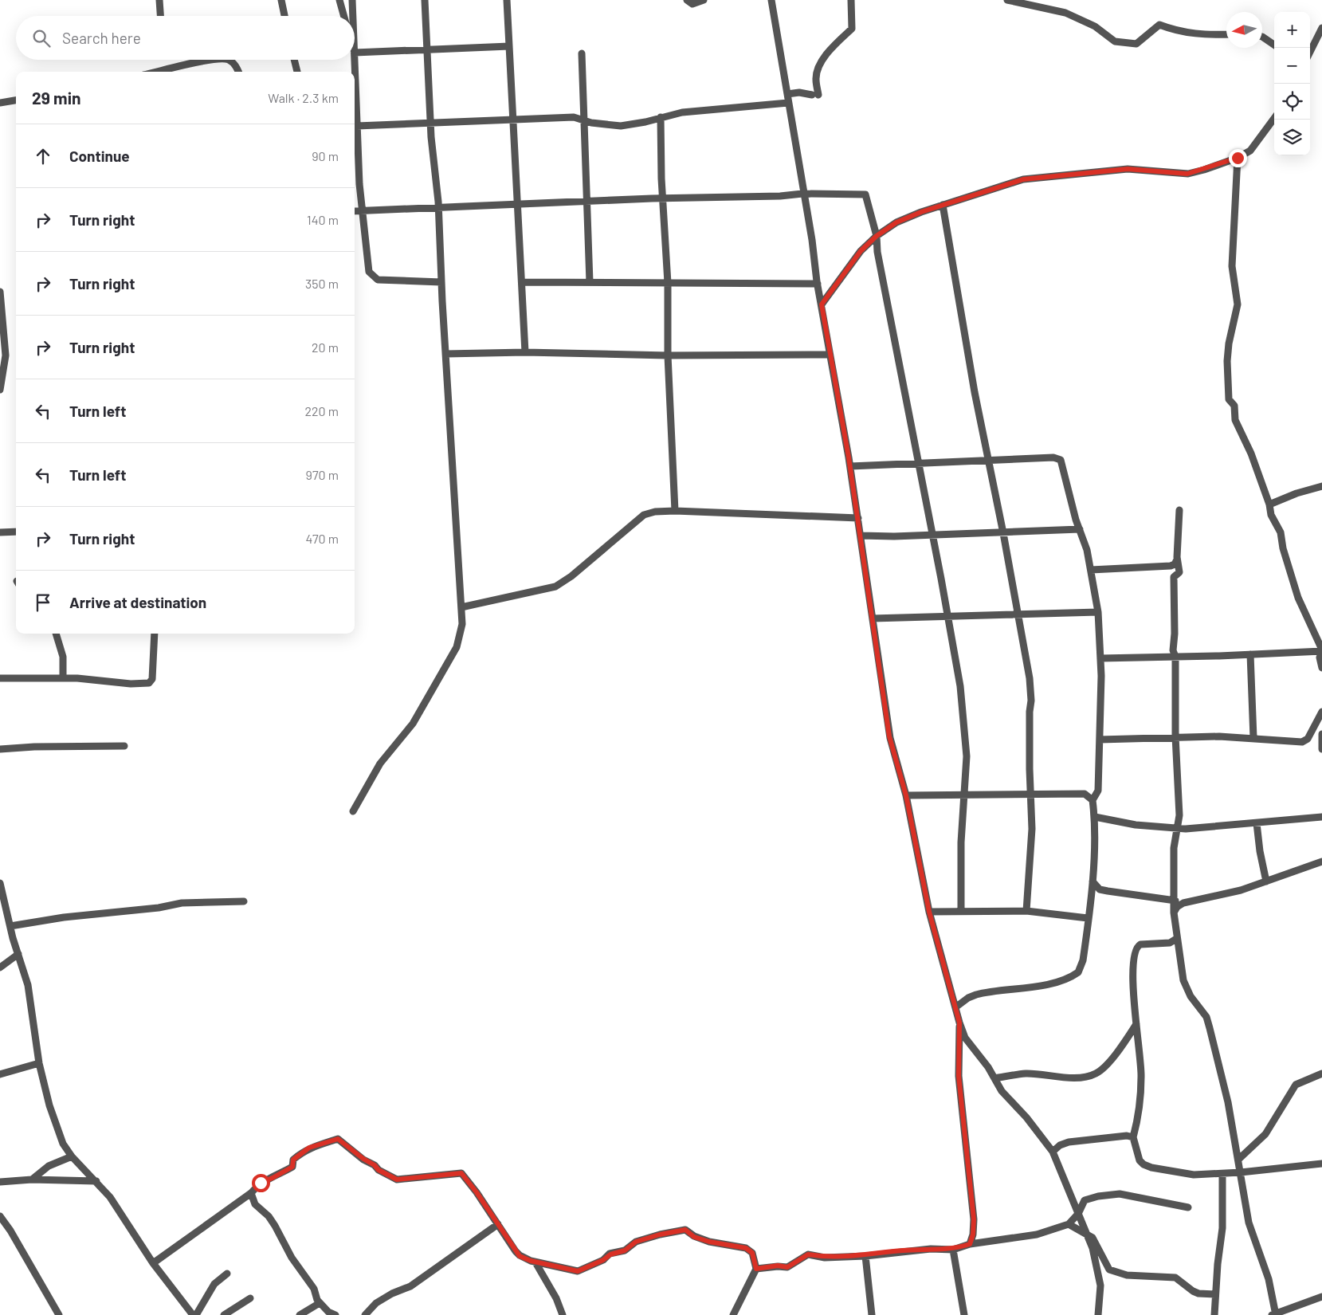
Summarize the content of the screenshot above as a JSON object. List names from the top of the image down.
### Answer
{
  "north": "left",
  "page": {
    "map_buttons": ["+", "−"],
    "search": "Search here",
    "heading": ["29 min", "Walk · 2.3 km"],
    "list": [
      ["Continue", "90 m"],
      ["Turn right", "140 m"],
      ["Turn right", "350 m"],
      ["Turn right", "20 m"],
      ["Turn left", "220 m"],
      ["Turn left", "970 m"],
      ["Turn right", "470 m"],
      "Arrive at destination"
    ]
  }
}
